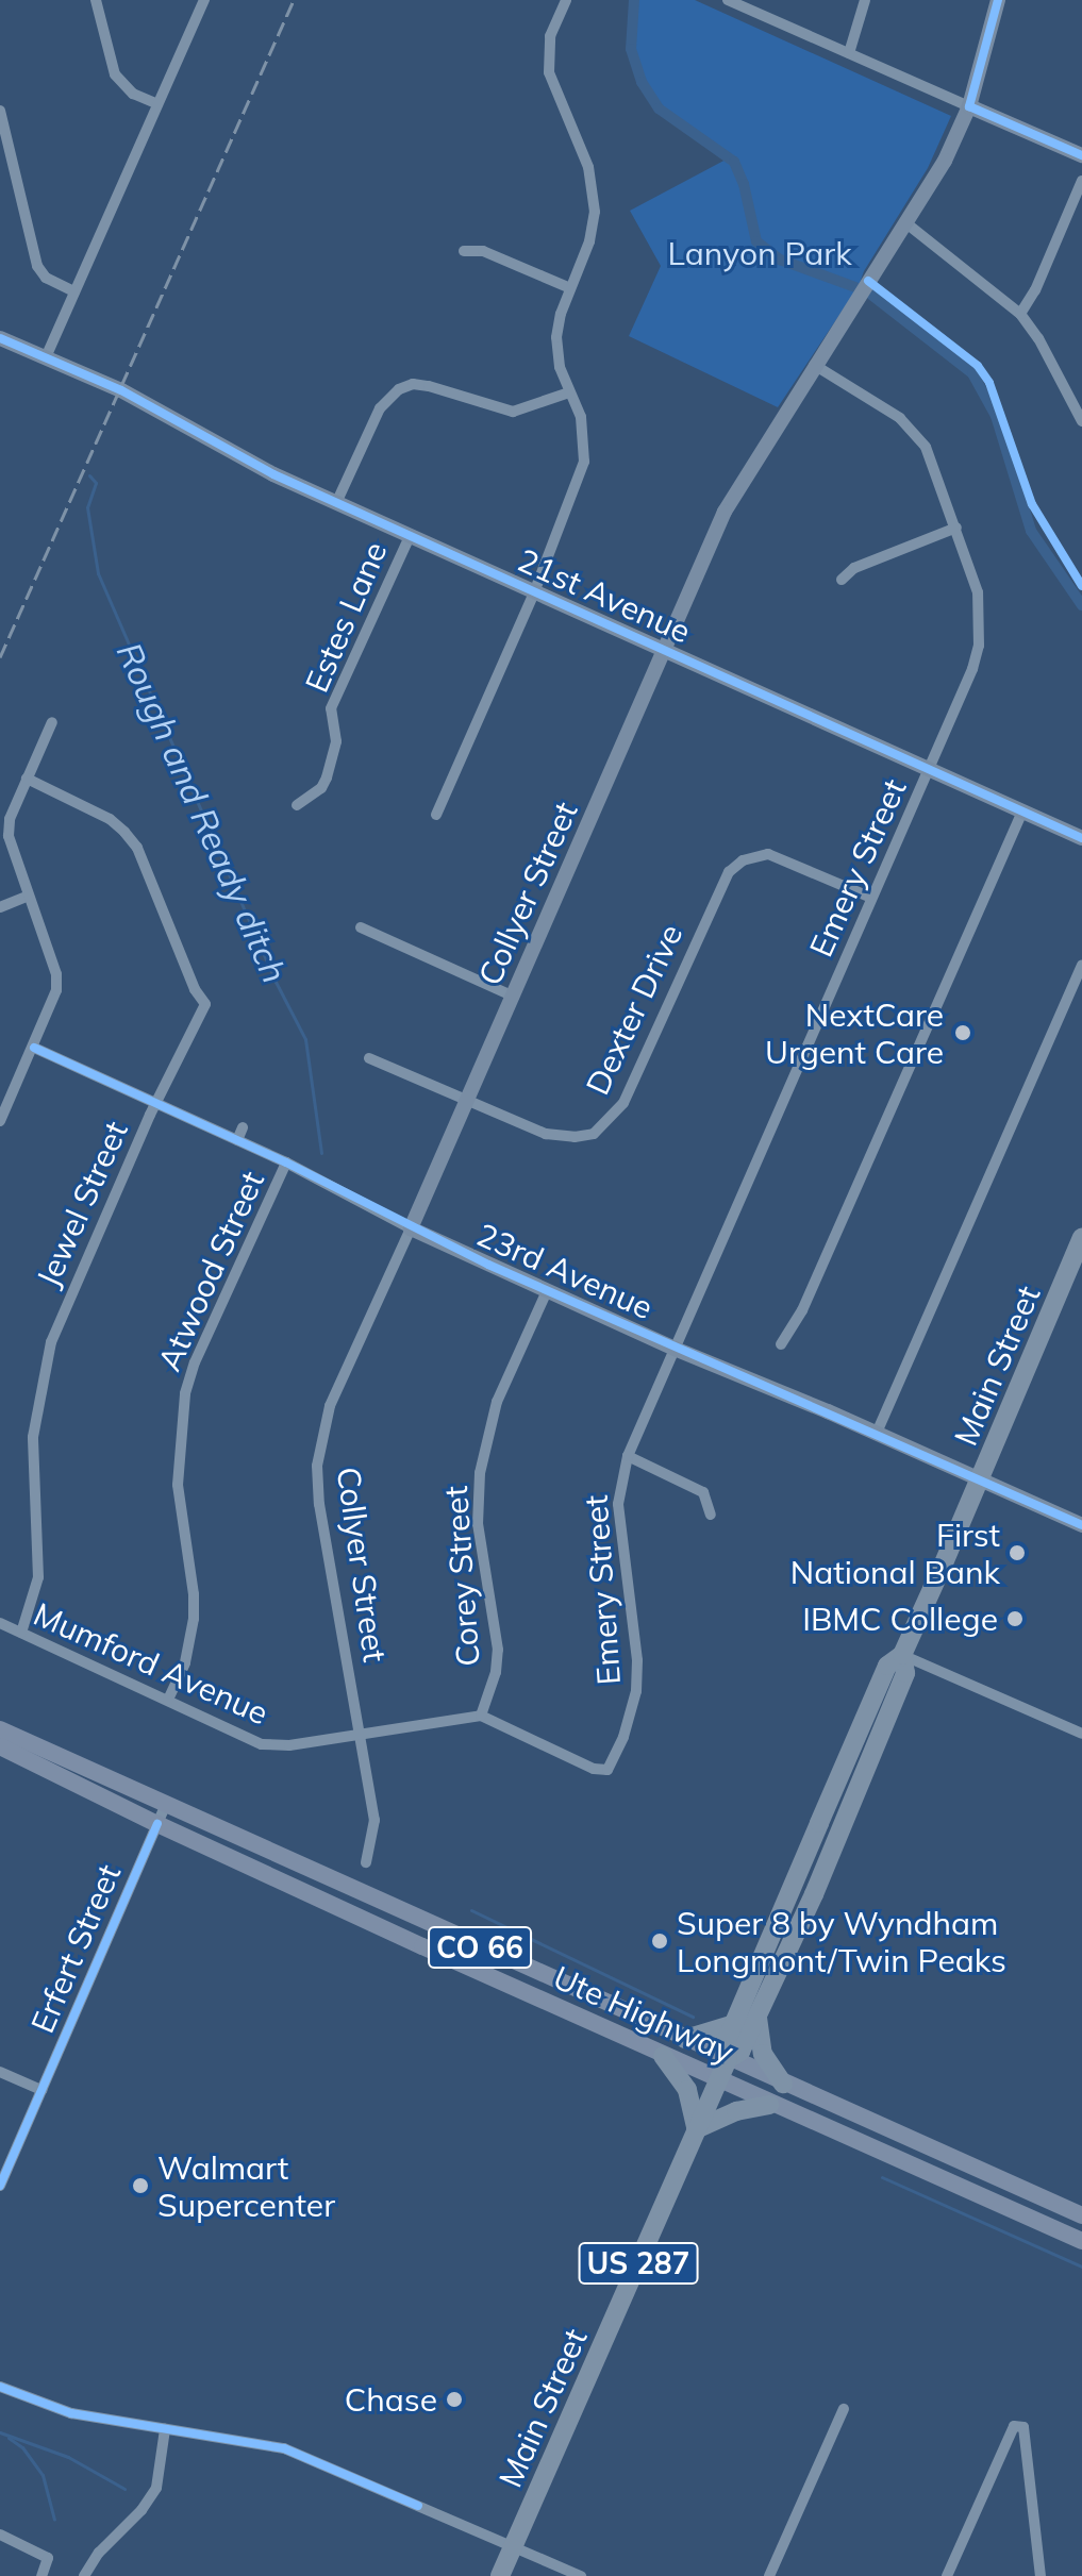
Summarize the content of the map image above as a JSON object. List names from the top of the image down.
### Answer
{
  "streets": {
    "highway": ["Main Street", "US 287"],
    "main road": ["CO 66", "Ute Highway"],
    "street": [
      "21st Avenue",
      "Estes Lane",
      "Emery Street",
      "Collyer Street",
      "Dexter Drive",
      "Jewel Street",
      "Atwood Street",
      "23rd Avenue",
      "Corey Street",
      "Mumford Avenue",
      "Erfert Street"
    ]
  },
  "crossings": [
    ["21st Avenue", "Estes Lane"],
    ["21st Avenue", "Emery Street"],
    ["21st Avenue", "Collyer Street"],
    ["Emery Street", "Collyer Street"],
    ["Emery Street", "Dexter Drive"],
    ["Emery Street", "23rd Avenue"],
    ["Emery Street", "Corey Street"],
    ["Emery Street", "Mumford Avenue"],
    ["Collyer Street", "Dexter Drive"],
    ["Collyer Street", "23rd Avenue"],
    ["Collyer Street", "Mumford Avenue"],
    ["Jewel Street", "23rd Avenue"],
    ["Jewel Street", "Mumford Avenue"],
    ["Atwood Street", "23rd Avenue"],
    ["Atwood Street", "Mumford Avenue"],
    ["23rd Avenue", "Main Street"],
    ["23rd Avenue", "Corey Street"],
    ["Main Street", "Ute Highway"],
    ["Main Street", "US 287"],
    ["Corey Street", "Mumford Avenue"],
    ["Erfert Street", "Ute Highway"]
  ],
  "water": ["Rough and Ready ditch"],
  "parks": ["Lanyon Park"],
  "places": [
    "NextCare Urgent Care",
    "First National Bank",
    "IBMC College",
    "Super 8 by Wyndham Longmont/Twin Peaks",
    "Walmart Supercenter",
    "Chase"
  ]
}
